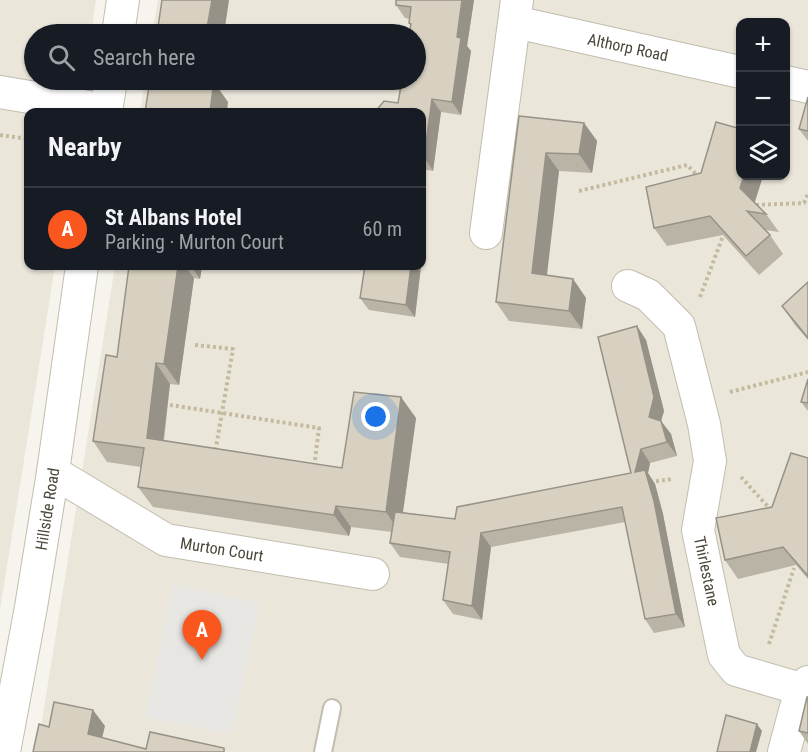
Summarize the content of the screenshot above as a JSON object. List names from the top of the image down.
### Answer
{
  "streets": {
    "street": [
      "Althorp Road",
      "Hillside Road",
      "Murton Court",
      "Thirlestane"
    ]
  },
  "crossings": [
    ["Hillside Road", "Murton Court"]
  ],
  "page": {
    "map_buttons": ["+", "−"],
    "search": "Search here",
    "heading": "Nearby",
    "list": [
      {
        "mark": "A",
        "name": "St Albans Hotel",
        "note": "Parking · Murton Court",
        "value": "60 m"
      }
    ],
    "pins": "A"
  }
}
